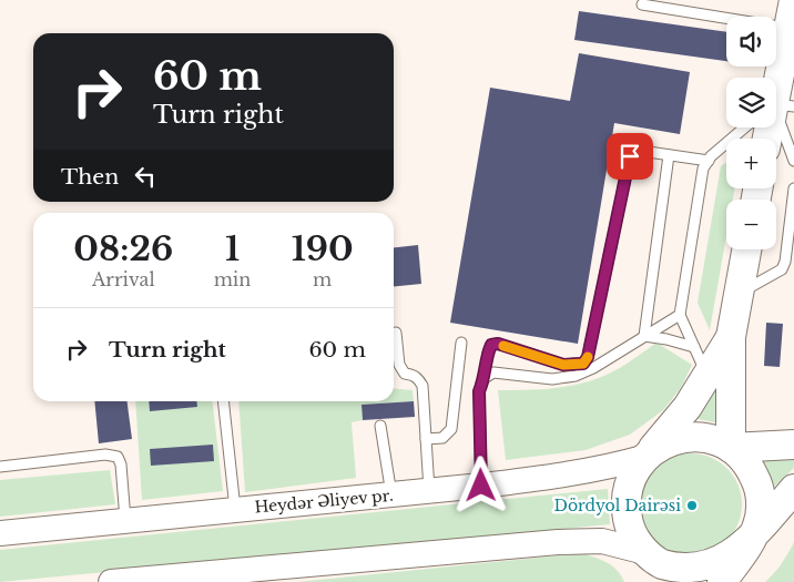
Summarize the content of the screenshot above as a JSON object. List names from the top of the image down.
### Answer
{
  "streets": {
    "main road": ["Heydər Əliyev pr."]
  },
  "places": ["Dördyol Dairəsi"],
  "page": {
    "map_buttons": ["+", "−"],
    "turn": ["60 m", "Turn right"],
    "then": "Then",
    "eta": [
      "08:26",
      "Arrival",
      "1",
      "min",
      "190",
      "m"
    ],
    "list": [
      {
        "name": "Turn right",
        "value": "60 m"
      }
    ]
  }
}
